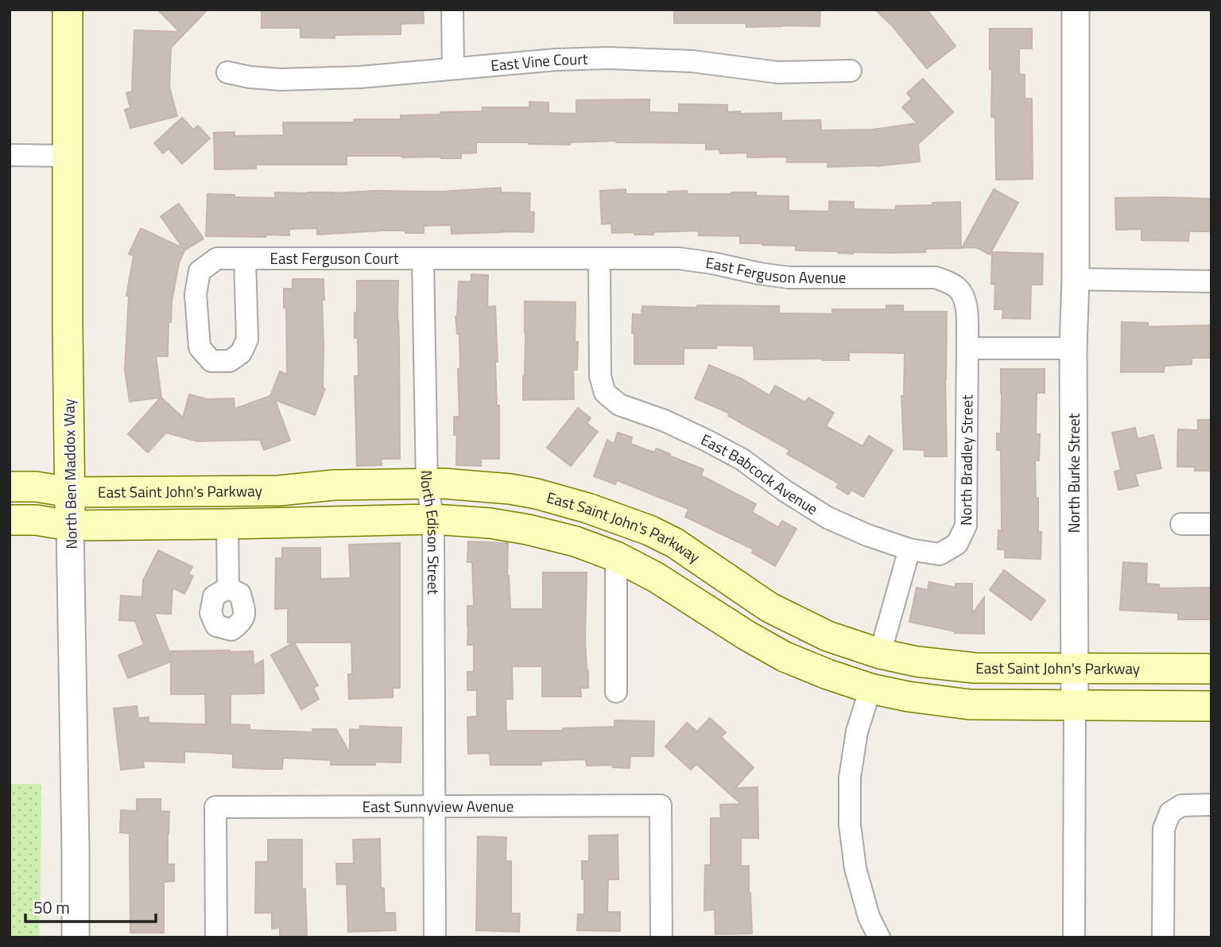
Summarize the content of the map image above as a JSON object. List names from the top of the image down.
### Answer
{
  "streets": {
    "main road": ["North Ben Maddox Way", "East Saint John's Parkway"],
    "street": [
      "East Vine Court",
      "East Ferguson Court",
      "East Ferguson Avenue",
      "North Bradley Street",
      "North Burke Street",
      "East Babcock Avenue",
      "North Edison Street",
      "East Sunnyview Avenue"
    ]
  },
  "crossings": [
    ["East Ferguson Court", "East Ferguson Avenue"],
    ["East Ferguson Court", "North Edison Street"],
    ["East Ferguson Avenue", "North Bradley Street"],
    ["East Ferguson Avenue", "East Babcock Avenue"],
    ["East Ferguson Avenue", "North Edison Street"],
    ["North Bradley Street", "East Babcock Avenue"],
    ["North Burke Street", "East Saint John's Parkway"],
    ["North Ben Maddox Way", "East Saint John's Parkway"],
    ["East Saint John's Parkway", "North Edison Street"],
    ["North Edison Street", "East Sunnyview Avenue"]
  ],
  "scale_bar": "50 m"
}
